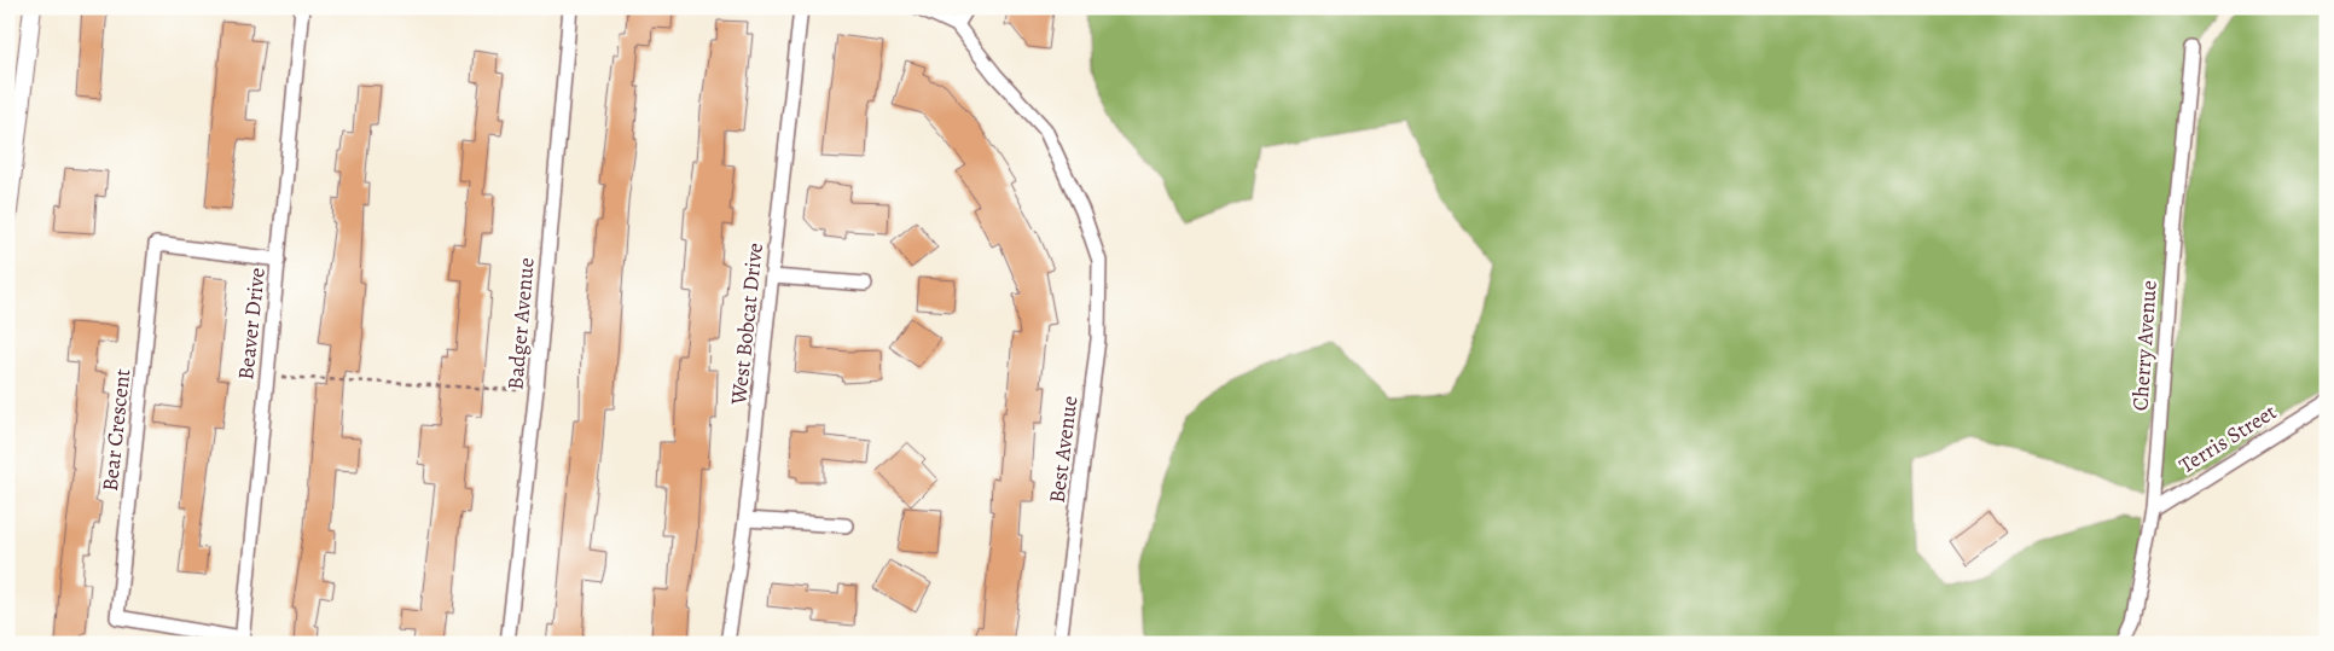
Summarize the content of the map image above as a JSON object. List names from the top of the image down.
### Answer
{
  "streets": {
    "street": [
      "Beaver Drive",
      "Badger Avenue",
      "West Bobcat Drive",
      "Cherry Avenue",
      "Bear Crescent",
      "Terris Street",
      "Best Avenue"
    ]
  },
  "crossings": [
    ["Beaver Drive", "Bear Crescent"],
    ["Cherry Avenue", "Terris Street"]
  ]
}
